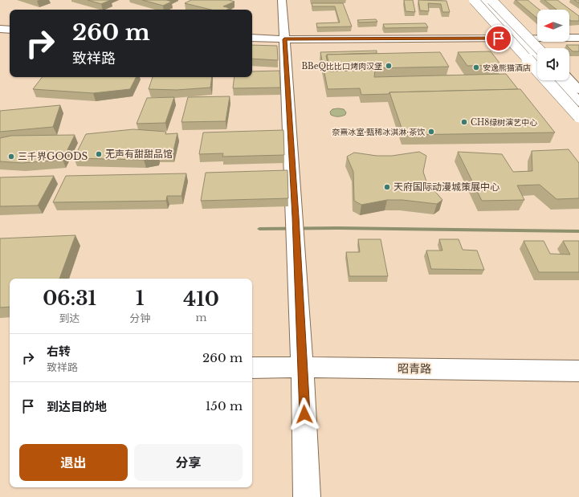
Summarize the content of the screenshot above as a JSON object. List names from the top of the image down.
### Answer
{
  "streets": {
    "main road": ["昭青路"]
  },
  "places": [
    "BBeQ比比口烤肉汉堡",
    "安逸熊猫酒店",
    "CH8绿树演艺中心",
    "奈熹冰室·甄稀冰淇淋·茶饮",
    "无声有甜甜品馆",
    "三千界GOODS",
    "天府国际动漫城策展中心"
  ],
  "north": "left",
  "page": {
    "turn": ["260 m", "致祥路"],
    "eta": [
      "06:31",
      "到达",
      "1",
      "分钟",
      "410",
      "m"
    ],
    "list": [
      {
        "name": "右转",
        "note": "致祥路",
        "value": "260 m"
      },
      {
        "name": "到达目的地",
        "value": "150 m"
      }
    ],
    "buttons": ["退出", "分享"]
  }
}
